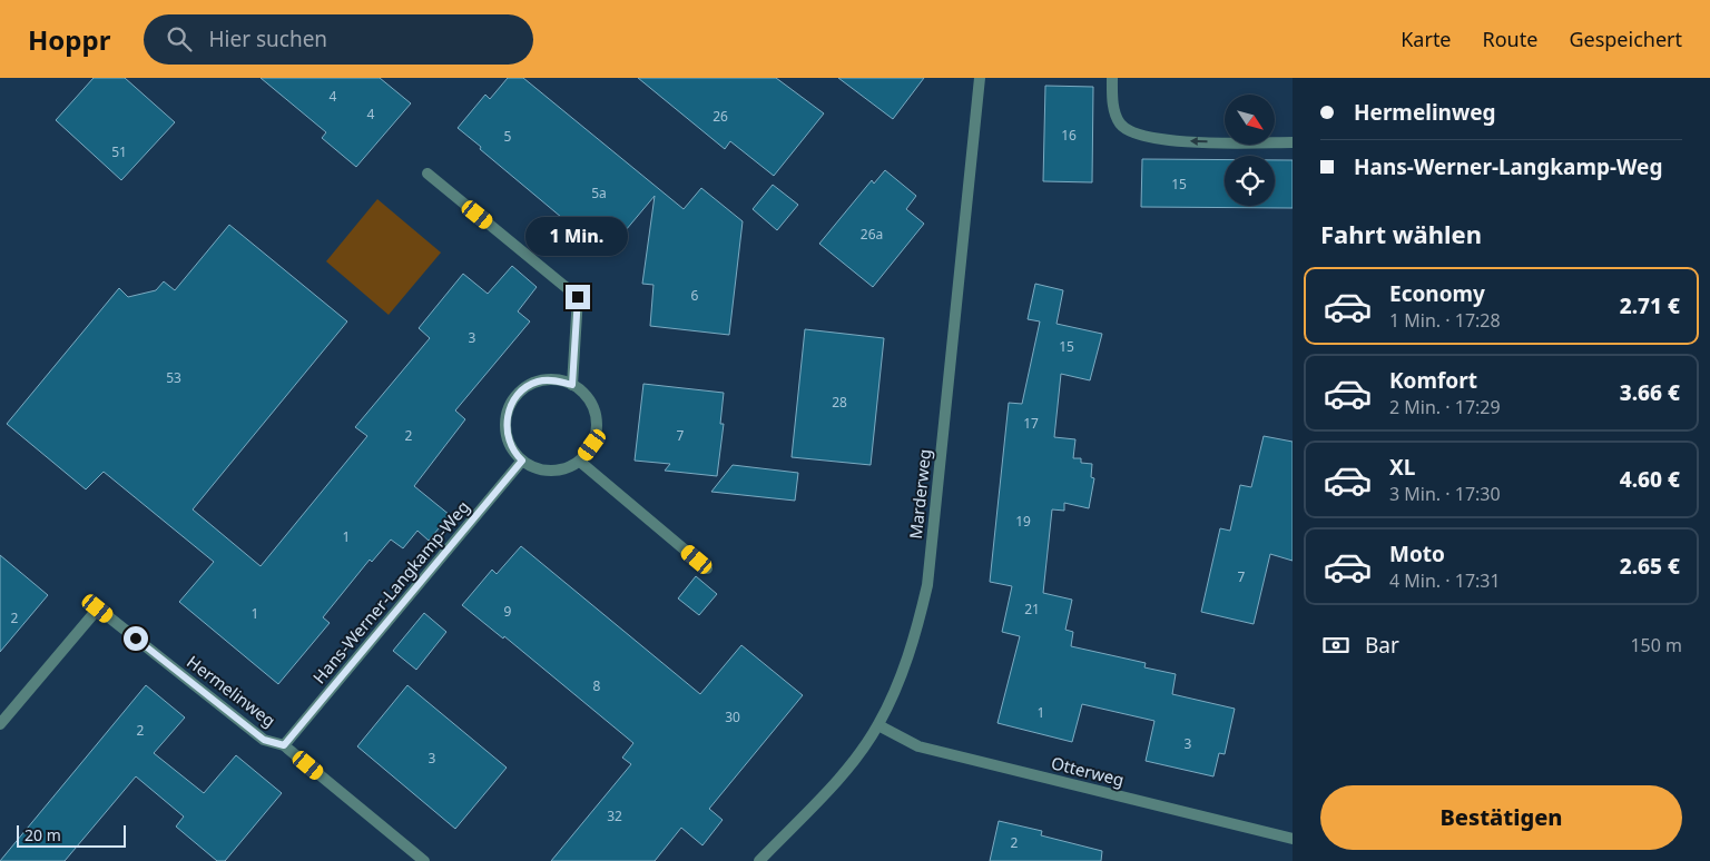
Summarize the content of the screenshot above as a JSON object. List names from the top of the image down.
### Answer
{
  "streets": {
    "street": [
      "Marderweg",
      "Hans-Werner-Langkamp-Weg",
      "Hermelinweg",
      "Otterweg"
    ]
  },
  "crossings": [
    ["Marderweg", "Otterweg"],
    ["Hans-Werner-Langkamp-Weg", "Hermelinweg"]
  ],
  "house_numbers": [
    "4",
    "4",
    "26",
    "16",
    "5",
    "51",
    "15",
    "5a",
    "26a",
    "6",
    "3",
    "15",
    "53",
    "28",
    "17",
    "2",
    "7",
    "19",
    "1",
    "7",
    "21",
    "9",
    "1",
    "2",
    "8",
    "1",
    "30",
    "2",
    "3",
    "3",
    "32",
    "2"
  ],
  "scale_bar": "20 m",
  "north": "bottom right",
  "page": {
    "header": "Hoppr",
    "search": "Hier suchen",
    "nav": ["Karte", "Route", "Gespeichert"],
    "banner": ["Hermelinweg", "Hans-Werner-Langkamp-Weg"],
    "heading": "Fahrt wählen",
    "bubble": "1 Min.",
    "list": [
      {
        "name": "Economy",
        "note": "1 Min. · 17:28",
        "value": "2.71 €"
      },
      {
        "name": "Komfort",
        "note": "2 Min. · 17:29",
        "value": "3.66 €"
      },
      {
        "name": "XL",
        "note": "3 Min. · 17:30",
        "value": "4.60 €"
      },
      {
        "name": "Moto",
        "note": "4 Min. · 17:31",
        "value": "2.65 €"
      }
    ],
    "pay": ["Bar", "150 m"],
    "buttons": "Bestätigen",
    "scale": "20 m"
  }
}
